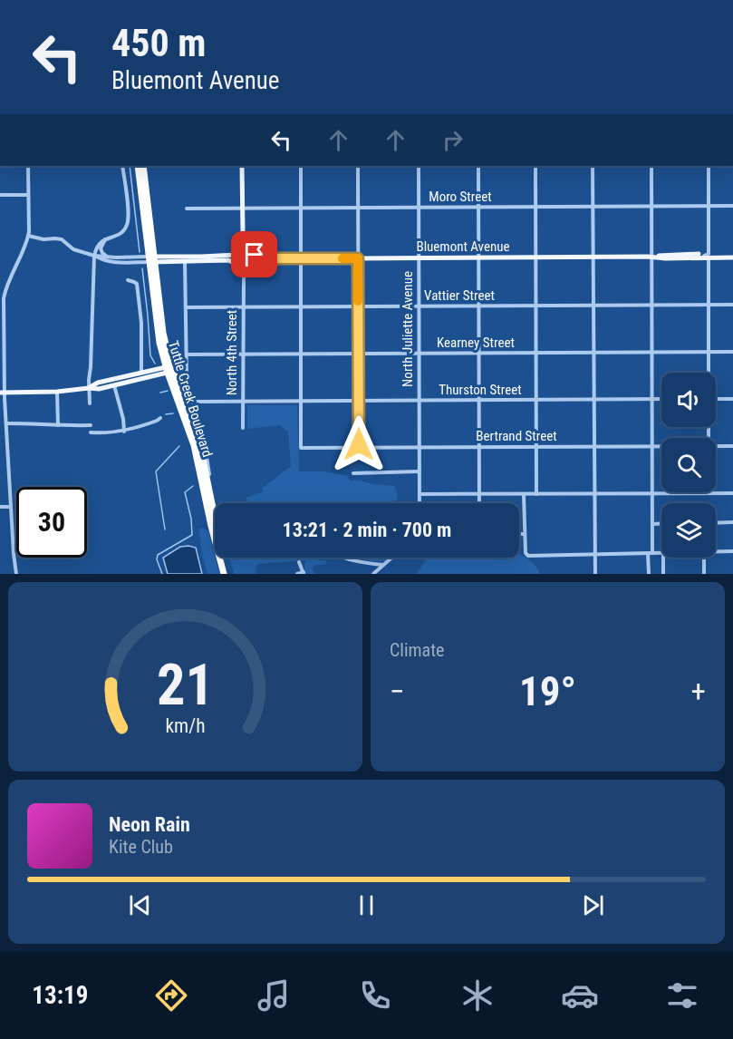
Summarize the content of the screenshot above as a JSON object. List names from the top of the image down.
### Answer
{
  "streets": {
    "highway": ["Tuttle Creek Boulevard"],
    "main road": ["Bluemont Avenue"],
    "street": [
      "Moro Street",
      "Vattier Street",
      "North Juliette Avenue",
      "Kearney Street",
      "North 4th Street",
      "Thurston Street",
      "Bertrand Street"
    ]
  },
  "crossings": [
    ["Moro Street", "North Juliette Avenue"],
    ["Bluemont Avenue", "North Juliette Avenue"],
    ["Bluemont Avenue", "North 4th Street"],
    ["Vattier Street", "North Juliette Avenue"],
    ["Vattier Street", "North 4th Street"],
    ["North Juliette Avenue", "Kearney Street"],
    ["North Juliette Avenue", "Thurston Street"],
    ["North Juliette Avenue", "Bertrand Street"],
    ["Kearney Street", "North 4th Street"],
    ["North 4th Street", "Thurston Street"],
    ["Thurston Street", "Bertrand Street"]
  ],
  "page": {
    "turn": ["450 m", "Bluemont Avenue"],
    "limit": "30",
    "trip": "13:21 · 2 min · 700 m",
    "tile": "Climate",
    "heat": ["−", "19°", "+"],
    "song": ["Neon Rain", "Kite Club"],
    "tabs": "13:19",
    "gauge": ["21", "km/h"]
  }
}
